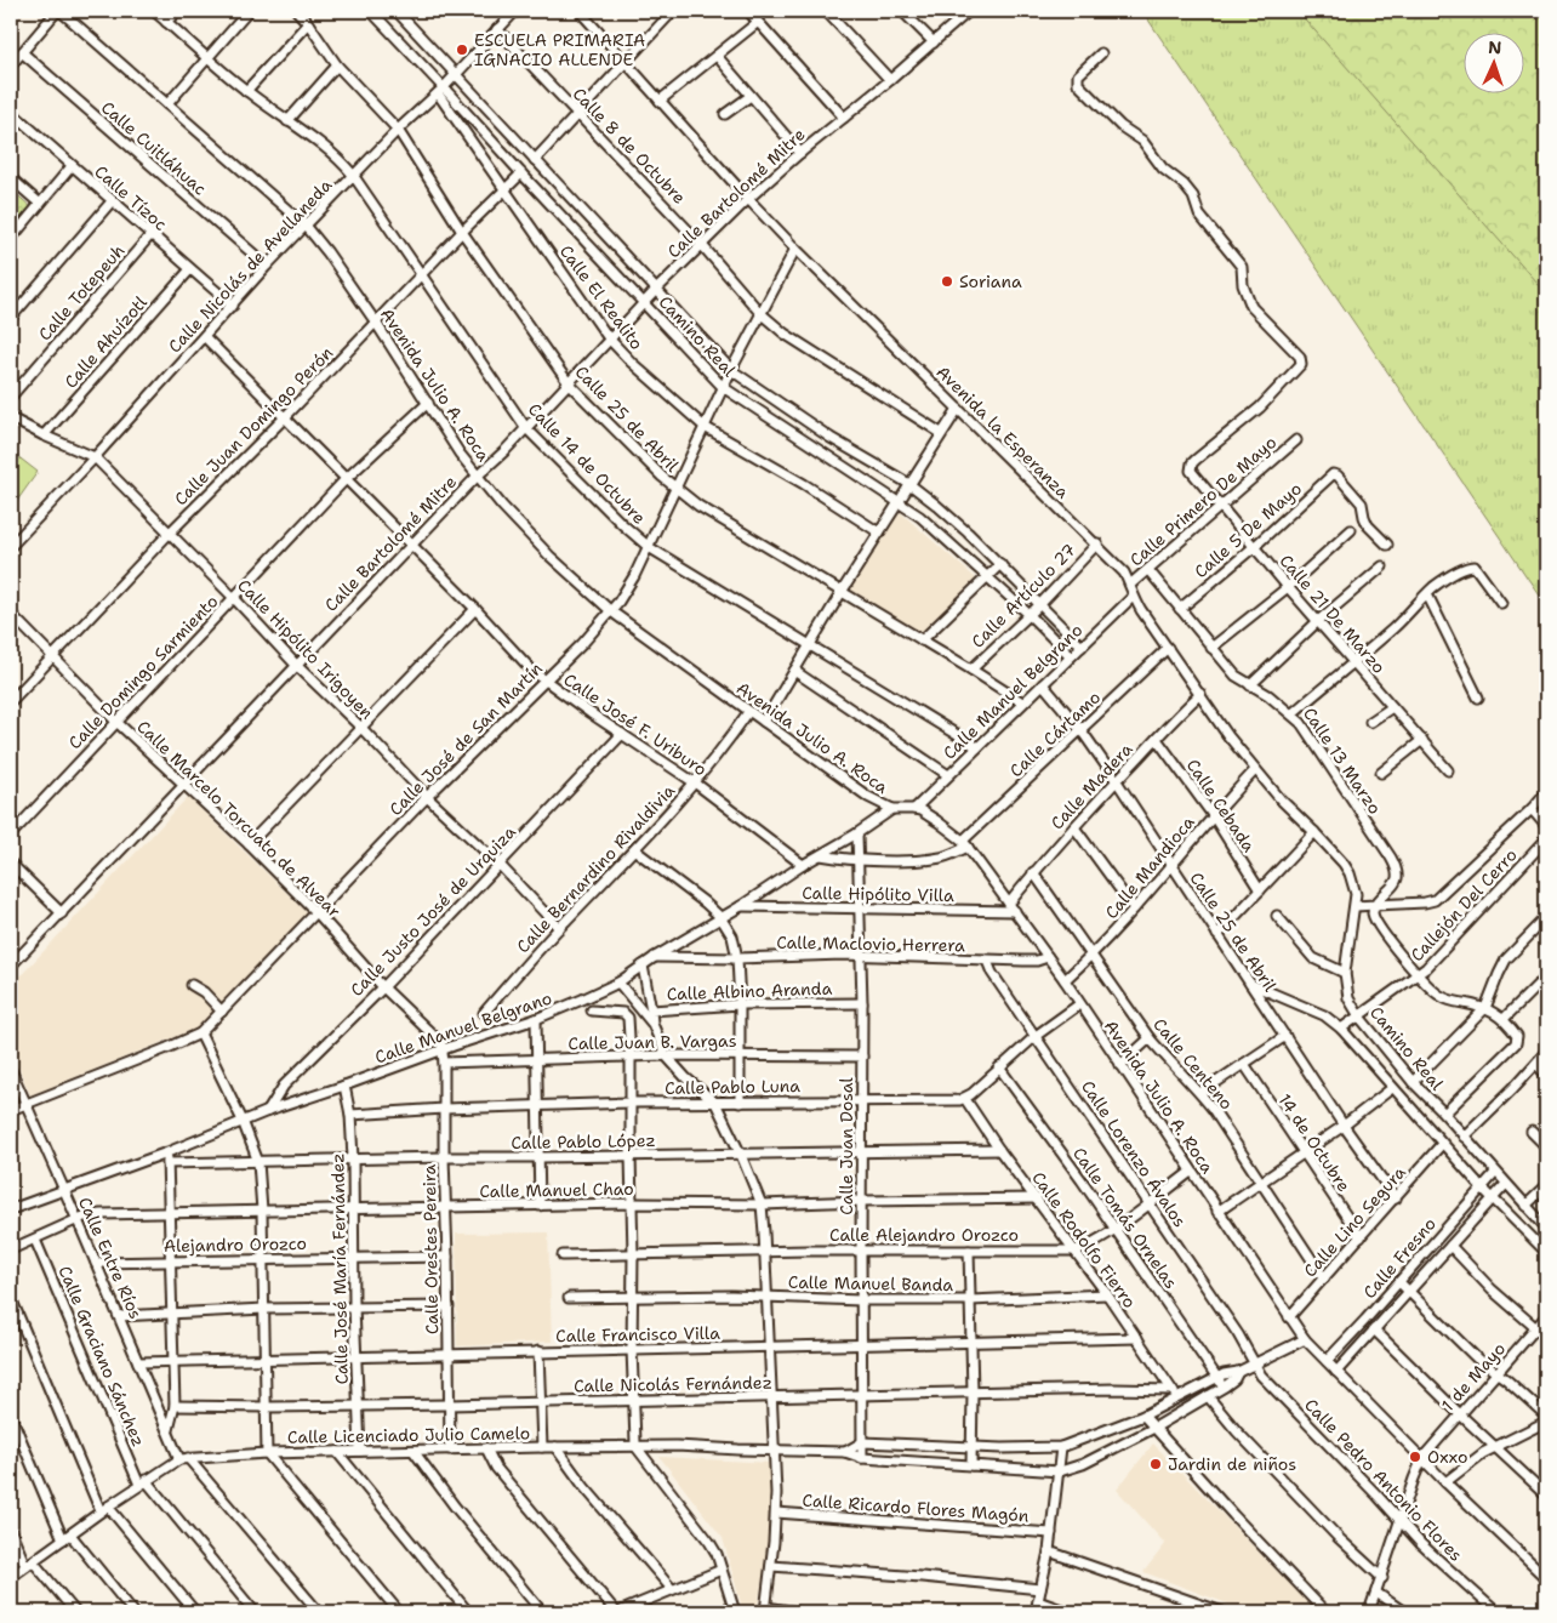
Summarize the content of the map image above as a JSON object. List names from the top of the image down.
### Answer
{
  "streets": {
    "street": [
      "Calle 8 de Octubre",
      "Calle Cuitláhuac",
      "Calle Bartolomé Mitre",
      "Calle Tízoc",
      "Calle Nicolás de Avellaneda",
      "Calle Totepeuh",
      "Calle El Realito",
      "Camino Real",
      "Calle Ahuízotl",
      "Avenida Julio A. Roca",
      "Calle 25 de Abril",
      "Calle Juan Domingo Perón",
      "Avenida la Esperanza",
      "Calle 14 de Octubre",
      "Calle Primero De Mayo",
      "Calle 5 De Mayo",
      "Calle Artículo 27",
      "Calle 21 De Marzo",
      "Calle Hipólito Irigoyen",
      "Calle Domingo Sarmiento",
      "Calle Manuel Belgrano",
      "Calle José F. Uriburo",
      "Calle Cártamo",
      "Calle José de San Martín",
      "Calle 13 Marzo",
      "Calle Madera",
      "Calle Cebada",
      "Calle Marcelo Torcuato de Alvear",
      "Calle Mandioca",
      "Calle Bernardino Rivaldivia",
      "Calle Hipólito Villa",
      "Callejón Del Cerro",
      "Calle Justo José de Urquiza",
      "Calle Maclovio Herrera",
      "Calle Albino Aranda",
      "Calle Juan B. Vargas",
      "Calle Centeno",
      "Calle Pablo Luna",
      "Calle Pablo López",
      "14 de Octubre",
      "Calle Juan Dosal",
      "Calle Lorenzo Ávalos",
      "Calle Manuel Chao",
      "Calle Tomás Ornelas",
      "Calle Lino Segura",
      "Calle Alejandro Orozco",
      "Calle Rodolfo Fierro",
      "Alejandro Orozco",
      "Calle Orestes Pereira",
      "Calle Entre Ríos",
      "Calle Fresno",
      "Calle José María Fernández",
      "Calle Manuel Banda",
      "Calle Francisco Villa",
      "Calle Graciano Sánchez",
      "1 de Mayo",
      "Calle Nicolás Fernández",
      "Calle Licenciado Julio Camelo",
      "Calle Pedro Antonio Flores",
      "Calle Ricardo Flores Magón"
    ]
  },
  "crossings": [
    ["Calle 8 de Octubre", "Calle Bartolomé Mitre"],
    ["Calle 8 de Octubre", "Calle Nicolás de Avellaneda"],
    ["Calle 8 de Octubre", "Calle José de San Martín"],
    ["Calle Cuitláhuac", "Calle Nicolás de Avellaneda"],
    ["Calle Bartolomé Mitre", "Calle El Realito"],
    ["Calle Bartolomé Mitre", "Camino Real"],
    ["Calle Bartolomé Mitre", "Avenida Julio A. Roca"],
    ["Calle Bartolomé Mitre", "Calle 25 de Abril"],
    ["Calle Bartolomé Mitre", "Avenida la Esperanza"],
    ["Calle Bartolomé Mitre", "Calle 14 de Octubre"],
    ["Calle Bartolomé Mitre", "Calle Hipólito Irigoyen"],
    ["Calle Bartolomé Mitre", "Calle José F. Uriburo"],
    ["Calle Bartolomé Mitre", "Calle Marcelo Torcuato de Alvear"],
    ["Calle Tízoc", "Calle Nicolás de Avellaneda"],
    ["Calle Tízoc", "Calle Totepeuh"],
    ["Calle Tízoc", "Calle Ahuízotl"],
    ["Calle Nicolás de Avellaneda", "Calle El Realito"],
    ["Calle Nicolás de Avellaneda", "Camino Real"],
    ["Calle Nicolás de Avellaneda", "Avenida Julio A. Roca"],
    ["Calle Nicolás de Avellaneda", "Calle 25 de Abril"],
    ["Calle Nicolás de Avellaneda", "Calle 14 de Octubre"],
    ["Calle Nicolás de Avellaneda", "Calle Hipólito Irigoyen"],
    ["Calle Nicolás de Avellaneda", "Calle José F. Uriburo"],
    ["Calle El Realito", "Camino Real"],
    ["Calle El Realito", "Calle Juan Domingo Perón"],
    ["Calle El Realito", "Calle José de San Martín"],
    ["Camino Real", "Calle Juan Domingo Perón"],
    ["Camino Real", "Avenida la Esperanza"],
    ["Camino Real", "Calle Artículo 27"],
    ["Camino Real", "Calle Manuel Belgrano"],
    ["Camino Real", "Calle José de San Martín"],
    ["Camino Real", "Callejón Del Cerro"],
    ["Camino Real", "Calle Fresno"],
    ["Calle Ahuízotl", "Calle Hipólito Irigoyen"],
    ["Avenida Julio A. Roca", "Calle Juan Domingo Perón"],
    ["Avenida Julio A. Roca", "Calle Domingo Sarmiento"],
    ["Avenida Julio A. Roca", "Calle Manuel Belgrano"],
    ["Avenida Julio A. Roca", "Calle Cártamo"],
    ["Avenida Julio A. Roca", "Calle José de San Martín"],
    ["Avenida Julio A. Roca", "Calle Madera"],
    ["Avenida Julio A. Roca", "Calle Mandioca"],
    ["Avenida Julio A. Roca", "Calle Bernardino Rivaldivia"],
    ["Avenida Julio A. Roca", "Calle Hipólito Villa"],
    ["Avenida Julio A. Roca", "Calle Maclovio Herrera"],
    ["Avenida Julio A. Roca", "Calle Lino Segura"],
    ["Avenida Julio A. Roca", "Calle Alejandro Orozco"],
    ["Avenida Julio A. Roca", "Calle Fresno"],
    ["Avenida Julio A. Roca", "1 de Mayo"],
    ["Calle 25 de Abril", "Calle Juan Domingo Perón"],
    ["Calle 25 de Abril", "Calle Artículo 27"],
    ["Calle 25 de Abril", "Calle Manuel Belgrano"],
    ["Calle 25 de Abril", "Calle Cártamo"],
    ["Calle 25 de Abril", "Calle José de San Martín"],
    ["Calle 25 de Abril", "Calle Madera"],
    ["Calle 25 de Abril", "Calle Mandioca"],
    ["Calle 25 de Abril", "Calle Lino Segura"],
    ["Calle Juan Domingo Perón", "Calle 14 de Octubre"],
    ["Calle Juan Domingo Perón", "Calle Hipólito Irigoyen"],
    ["Calle Juan Domingo Perón", "Calle José F. Uriburo"],
    ["Calle Juan Domingo Perón", "Calle Marcelo Torcuato de Alvear"],
    ["Avenida la Esperanza", "Calle Primero De Mayo"],
    ["Avenida la Esperanza", "Calle Artículo 27"],
    ["Avenida la Esperanza", "Calle Manuel Belgrano"],
    ["Avenida la Esperanza", "Calle Cártamo"],
    ["Avenida la Esperanza", "Calle José de San Martín"],
    ["Avenida la Esperanza", "Calle Madera"],
    ["Avenida la Esperanza", "Calle Mandioca"],
    ["Calle 14 de Octubre", "Calle Manuel Belgrano"],
    ["Calle 14 de Octubre", "Calle José de San Martín"],
    ["Calle Primero De Mayo", "Calle 21 De Marzo"],
    ["Calle Primero De Mayo", "Calle 13 Marzo"],
    ["Calle 5 De Mayo", "Calle 21 De Marzo"],
    ["Calle 5 De Mayo", "Calle 13 Marzo"],
    ["Calle Hipólito Irigoyen", "Calle Domingo Sarmiento"],
    ["Calle Hipólito Irigoyen", "Calle José de San Martín"],
    ["Calle Hipólito Irigoyen", "Calle Bernardino Rivaldivia"],
    ["Calle Hipólito Irigoyen", "Calle Justo José de Urquiza"],
    ["Calle Domingo Sarmiento", "Calle José F. Uriburo"],
    ["Calle Domingo Sarmiento", "Calle Marcelo Torcuato de Alvear"],
    ["Calle Manuel Belgrano", "Calle José F. Uriburo"],
    ["Calle Manuel Belgrano", "Calle Marcelo Torcuato de Alvear"],
    ["Calle Manuel Belgrano", "Calle Hipólito Villa"],
    ["Calle Manuel Belgrano", "Calle Justo José de Urquiza"],
    ["Calle Manuel Belgrano", "Calle Maclovio Herrera"],
    ["Calle Manuel Belgrano", "Calle Juan Dosal"],
    ["Calle Manuel Belgrano", "Calle Orestes Pereira"],
    ["Calle Manuel Belgrano", "Calle Entre Ríos"],
    ["Calle Manuel Belgrano", "Calle José María Fernández"],
    ["Calle José F. Uriburo", "Calle José de San Martín"],
    ["Calle José F. Uriburo", "Calle Bernardino Rivaldivia"],
    ["Calle José F. Uriburo", "Calle Justo José de Urquiza"],
    ["Calle José de San Martín", "Calle Marcelo Torcuato de Alvear"],
    ["Calle José de San Martín", "Calle Entre Ríos"],
    ["Calle Madera", "Calle Cebada"],
    ["Calle Madera", "Calle Hipólito Villa"],
    ["Calle Madera", "Calle Centeno"],
    ["Calle Cebada", "Calle Mandioca"],
    ["Calle Marcelo Torcuato de Alvear", "Calle Justo José de Urquiza"],
    ["Calle Marcelo Torcuato de Alvear", "Calle Orestes Pereira"],
    ["Calle Mandioca", "Calle Centeno"],
    ["Calle Hipólito Villa", "Calle Juan Dosal"],
    ["Calle Maclovio Herrera", "Calle Juan Dosal"],
    ["Calle Maclovio Herrera", "Calle Lorenzo Ávalos"],
    ["Calle Albino Aranda", "Calle Juan Dosal"],
    ["Calle Juan B. Vargas", "Calle Juan Dosal"],
    ["Calle Juan B. Vargas", "Calle Orestes Pereira"],
    ["Calle Centeno", "Calle Lino Segura"],
    ["Calle Pablo Luna", "Calle Juan Dosal"],
    ["Calle Pablo Luna", "Calle Rodolfo Fierro"],
    ["Calle Pablo Luna", "Calle Orestes Pereira"],
    ["Calle Pablo Luna", "Calle José María Fernández"],
    ["Calle Pablo López", "Calle Juan Dosal"],
    ["Calle Pablo López", "Calle Rodolfo Fierro"],
    ["Calle Pablo López", "Calle Orestes Pereira"],
    ["Calle Pablo López", "Calle José María Fernández"],
    ["14 de Octubre", "Calle Lino Segura"],
    ["Calle Juan Dosal", "Calle Manuel Chao"],
    ["Calle Juan Dosal", "Calle Alejandro Orozco"],
    ["Calle Juan Dosal", "Calle Manuel Banda"],
    ["Calle Juan Dosal", "Calle Francisco Villa"],
    ["Calle Juan Dosal", "Calle Nicolás Fernández"],
    ["Calle Juan Dosal", "Calle Licenciado Julio Camelo"],
    ["Calle Lorenzo Ávalos", "Calle Alejandro Orozco"],
    ["Calle Lorenzo Ávalos", "Calle Pedro Antonio Flores"],
    ["Calle Manuel Chao", "Calle Rodolfo Fierro"],
    ["Calle Manuel Chao", "Calle Orestes Pereira"],
    ["Calle Manuel Chao", "Calle Entre Ríos"],
    ["Calle Manuel Chao", "Calle José María Fernández"],
    ["Calle Manuel Chao", "Calle Graciano Sánchez"],
    ["Calle Tomás Ornelas", "Calle Alejandro Orozco"],
    ["Calle Alejandro Orozco", "Calle Rodolfo Fierro"],
    ["Calle Rodolfo Fierro", "Calle Manuel Banda"],
    ["Calle Rodolfo Fierro", "Calle Francisco Villa"],
    ["Calle Rodolfo Fierro", "Calle Nicolás Fernández"],
    ["Alejandro Orozco", "Calle Orestes Pereira"],
    ["Alejandro Orozco", "Calle Entre Ríos"],
    ["Alejandro Orozco", "Calle José María Fernández"],
    ["Calle Orestes Pereira", "Calle Francisco Villa"],
    ["Calle Orestes Pereira", "Calle Nicolás Fernández"],
    ["Calle Orestes Pereira", "Calle Licenciado Julio Camelo"],
    ["Calle Entre Ríos", "Calle Francisco Villa"],
    ["Calle Entre Ríos", "Calle Licenciado Julio Camelo"],
    ["Calle José María Fernández", "Calle Francisco Villa"],
    ["Calle José María Fernández", "Calle Nicolás Fernández"],
    ["Calle José María Fernández", "Calle Licenciado Julio Camelo"],
    ["Calle Graciano Sánchez", "Calle Licenciado Julio Camelo"],
    ["1 de Mayo", "Calle Pedro Antonio Flores"]
  ],
  "places": [
    "ESCUELA PRIMARIA IGNACIO ALLENDE",
    "Soriana",
    "Oxxo",
    "Jardin de niños"
  ],
  "north": "top"
}
